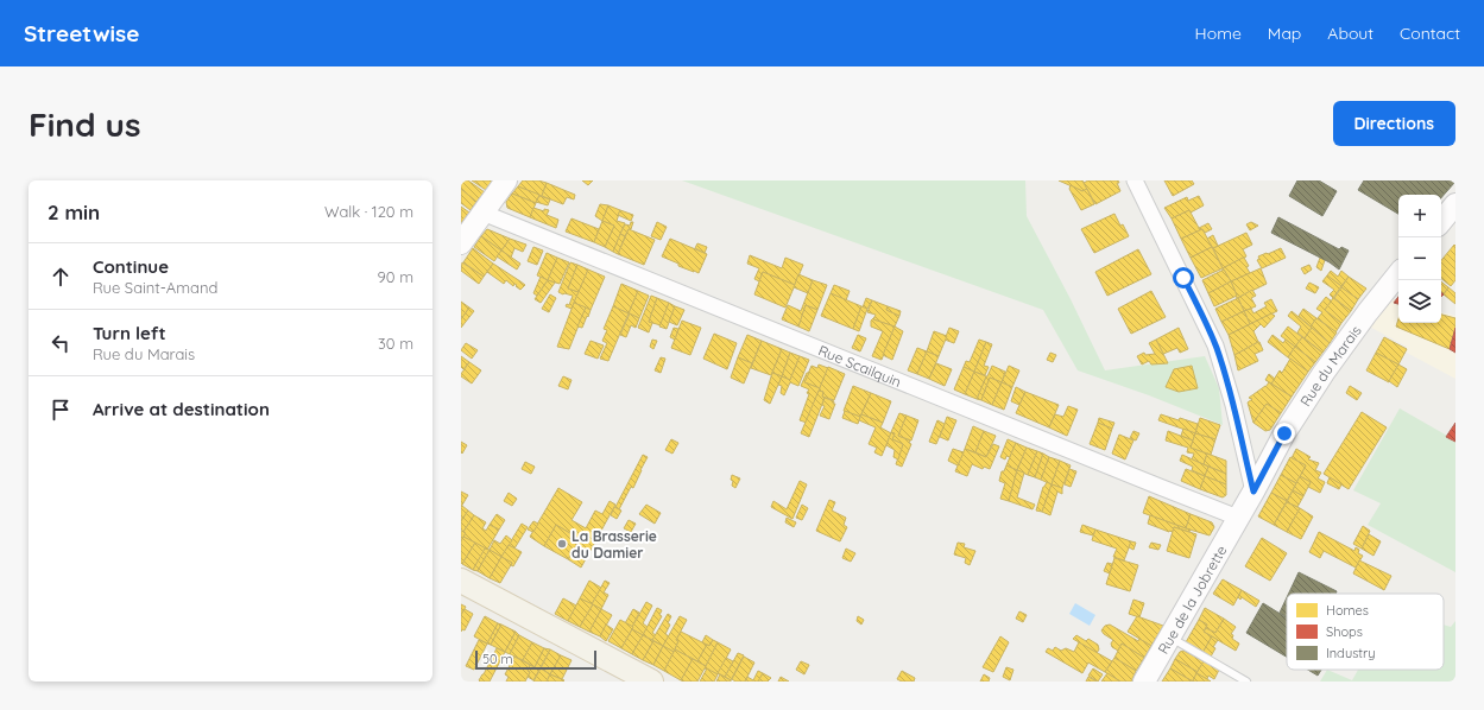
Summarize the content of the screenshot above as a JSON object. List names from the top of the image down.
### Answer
{
  "streets": {
    "street": ["Rue Scailquin", "Rue du Marais", "Rue de la Jobrette"]
  },
  "crossings": [
    ["Rue Scailquin", "Rue du Marais"],
    ["Rue Scailquin", "Rue de la Jobrette"],
    ["Rue du Marais", "Rue de la Jobrette"]
  ],
  "places": ["La Brasserie du Damier"],
  "legend": ["Homes", "Shops", "Industry"],
  "scale_bar": "50 m",
  "page": {
    "header": "Streetwise",
    "nav": [
      "Home",
      "Map",
      "About",
      "Contact"
    ],
    "buttons": "Directions",
    "title": "Find us",
    "heading": ["2 min", "Walk · 120 m"],
    "map_buttons": ["+", "−"],
    "list": [
      ["Continue", "Rue Saint-Amand", "90 m"],
      ["Turn left", "Rue du Marais", "30 m"],
      "Arrive at destination"
    ],
    "scale": "50 m"
  }
}
